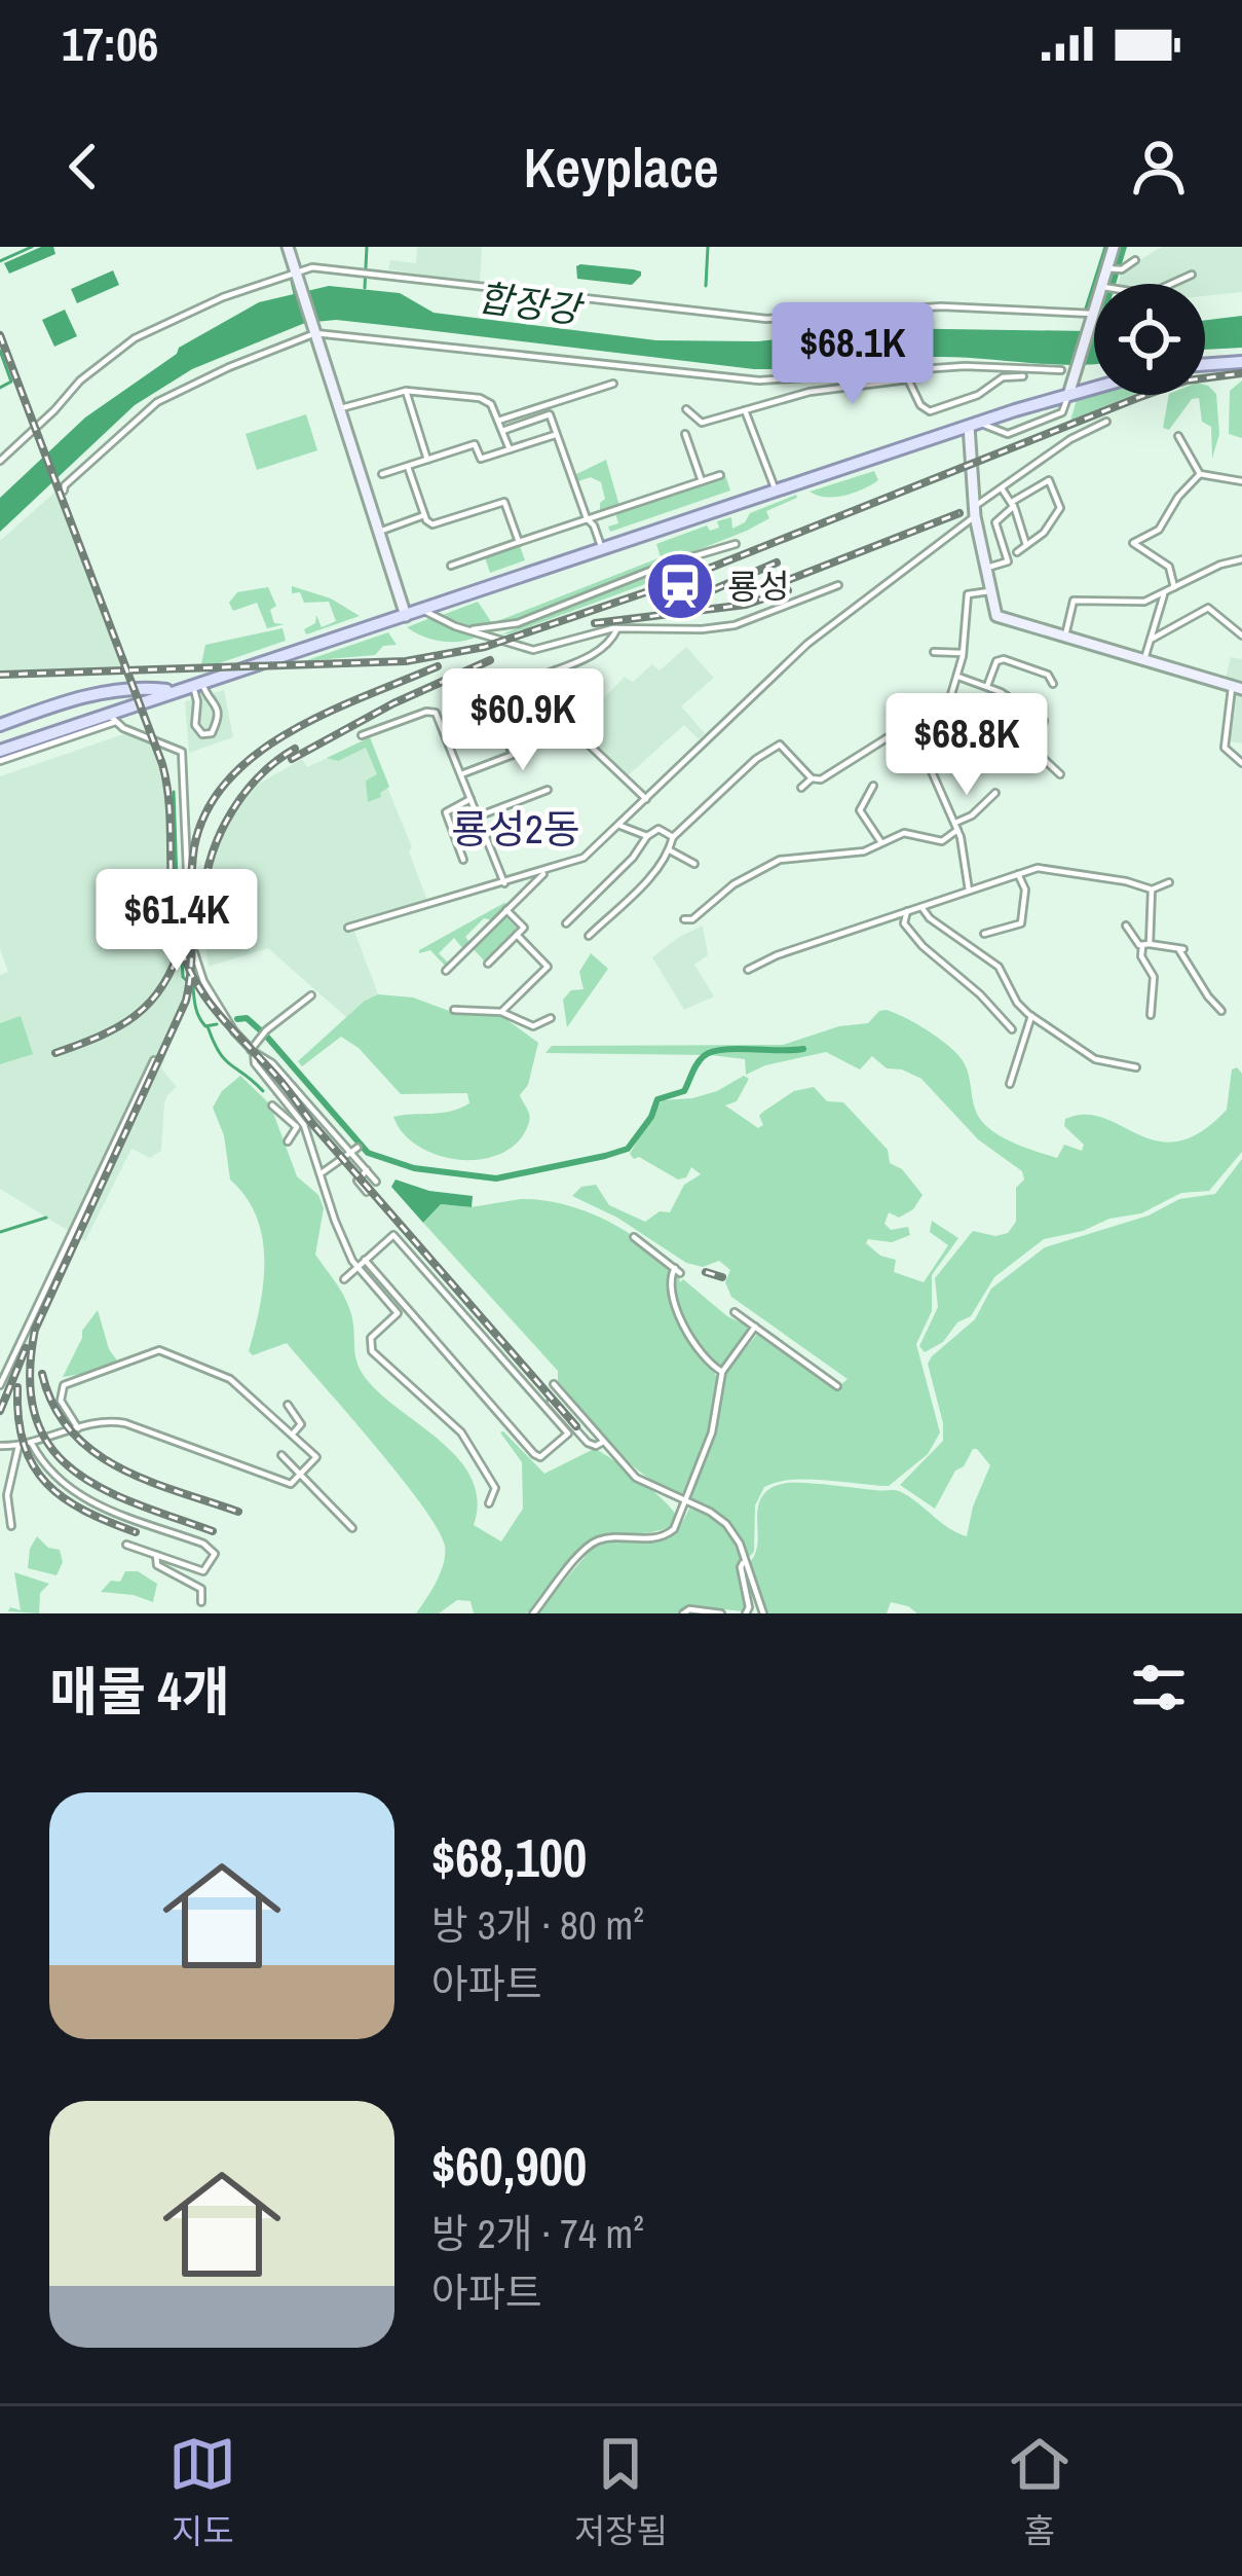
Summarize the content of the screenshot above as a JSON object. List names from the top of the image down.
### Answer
{
  "districts": ["룡성2동"],
  "water": ["합장강"],
  "places": {
    "station": ["룡성"]
  },
  "page": {
    "status": "17:06",
    "header": "Keyplace",
    "price": [
      "$68.1K",
      "$60.9K",
      "$68.8K",
      "$61.4K"
    ],
    "heading": "매물 4개",
    "list": [
      {
        "name": "$68,100",
        "note": "방 3개 · 80 m² · 아파트"
      },
      {
        "name": "$60,900",
        "note": "방 2개 · 74 m² · 아파트"
      }
    ],
    "tabs": ["지도", "저장됨", "홈"]
  }
}
